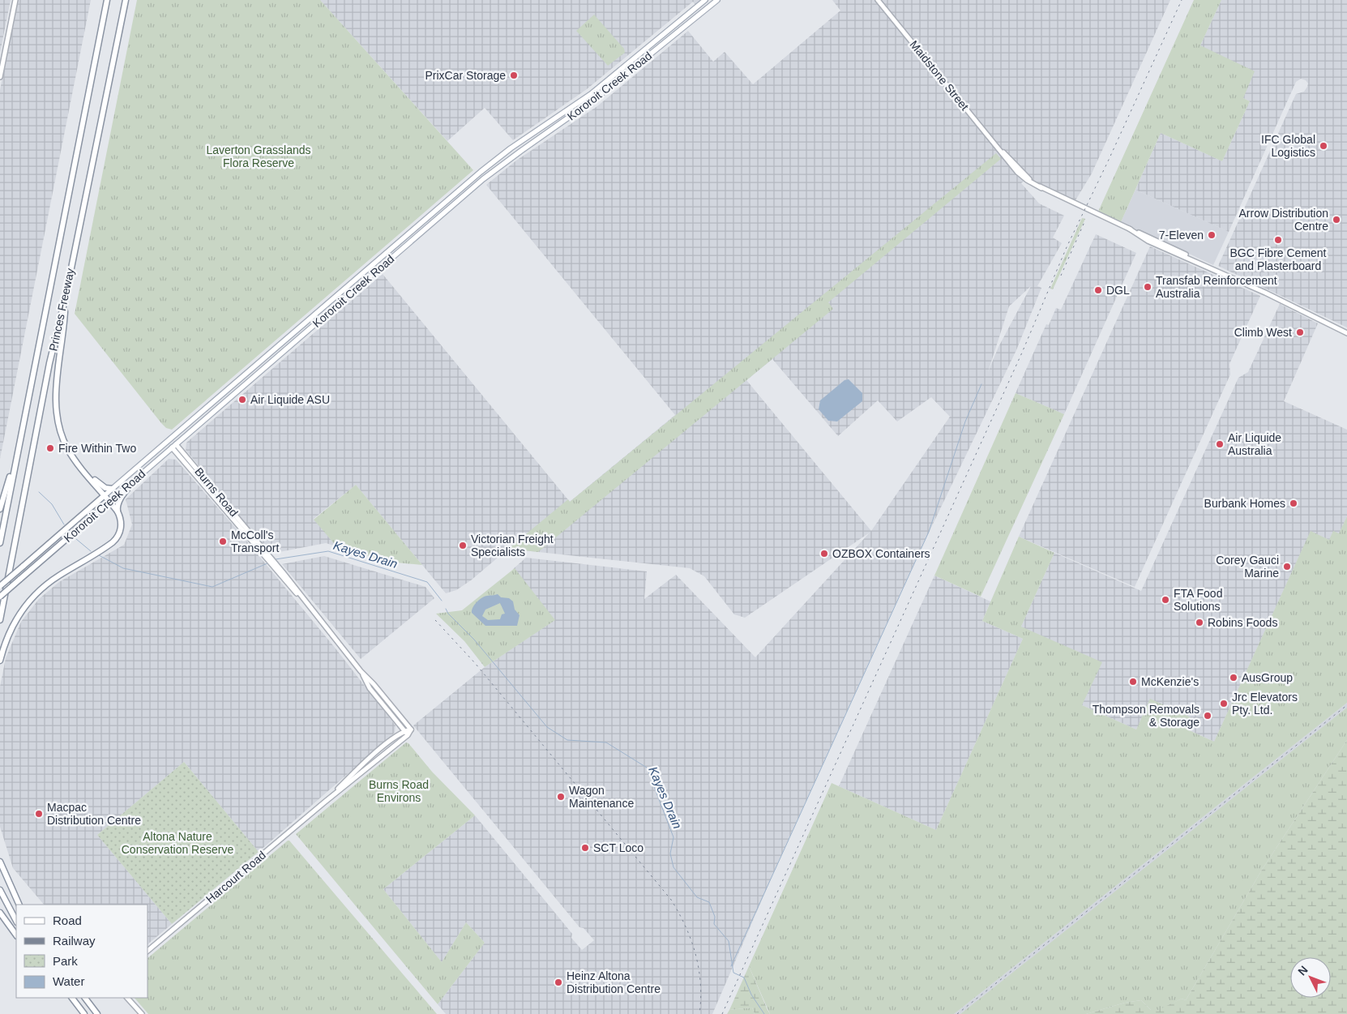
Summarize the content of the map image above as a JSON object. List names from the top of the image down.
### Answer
{
  "streets": {
    "highway": ["Kororoit Creek Road", "Princes Freeway"],
    "street": ["Maidstone Street", "Burns Road", "Harcourt Road"]
  },
  "crossings": [
    ["Kororoit Creek Road", "Burns Road"],
    ["Burns Road", "Harcourt Road"]
  ],
  "water": ["Kayes Drain"],
  "parks": ["Laverton Grasslands Flora Reserve", "Burns Road Environs", "Altona Nature Conservation Reserve"],
  "places": [
    "PrixCar Storage",
    "IFC Global Logistics",
    "Arrow Distribution Centre",
    "7-Eleven",
    "BGC Fibre Cement and Plasterboard",
    "Transfab Reinforcement Australia",
    "DGL",
    "Climb West",
    "Air Liquide ASU",
    "Air Liquide Australia",
    "Fire Within Two",
    "Burbank Homes",
    "McColl's Transport",
    "Victorian Freight Specialists",
    "OZBOX Containers",
    "Corey Gauci Marine",
    "FTA Food Solutions",
    "Robins Foods",
    "AusGroup",
    "McKenzie's",
    "Jrc Elevators Pty. Ltd.",
    "Thompson Removals & Storage",
    "Wagon Maintenance",
    "Macpac Distribution Centre",
    "SCT Loco",
    "Heinz Altona Distribution Centre"
  ],
  "legend": [
    "Road",
    "Railway",
    "Park",
    "Water"
  ],
  "north": "top left"
}
